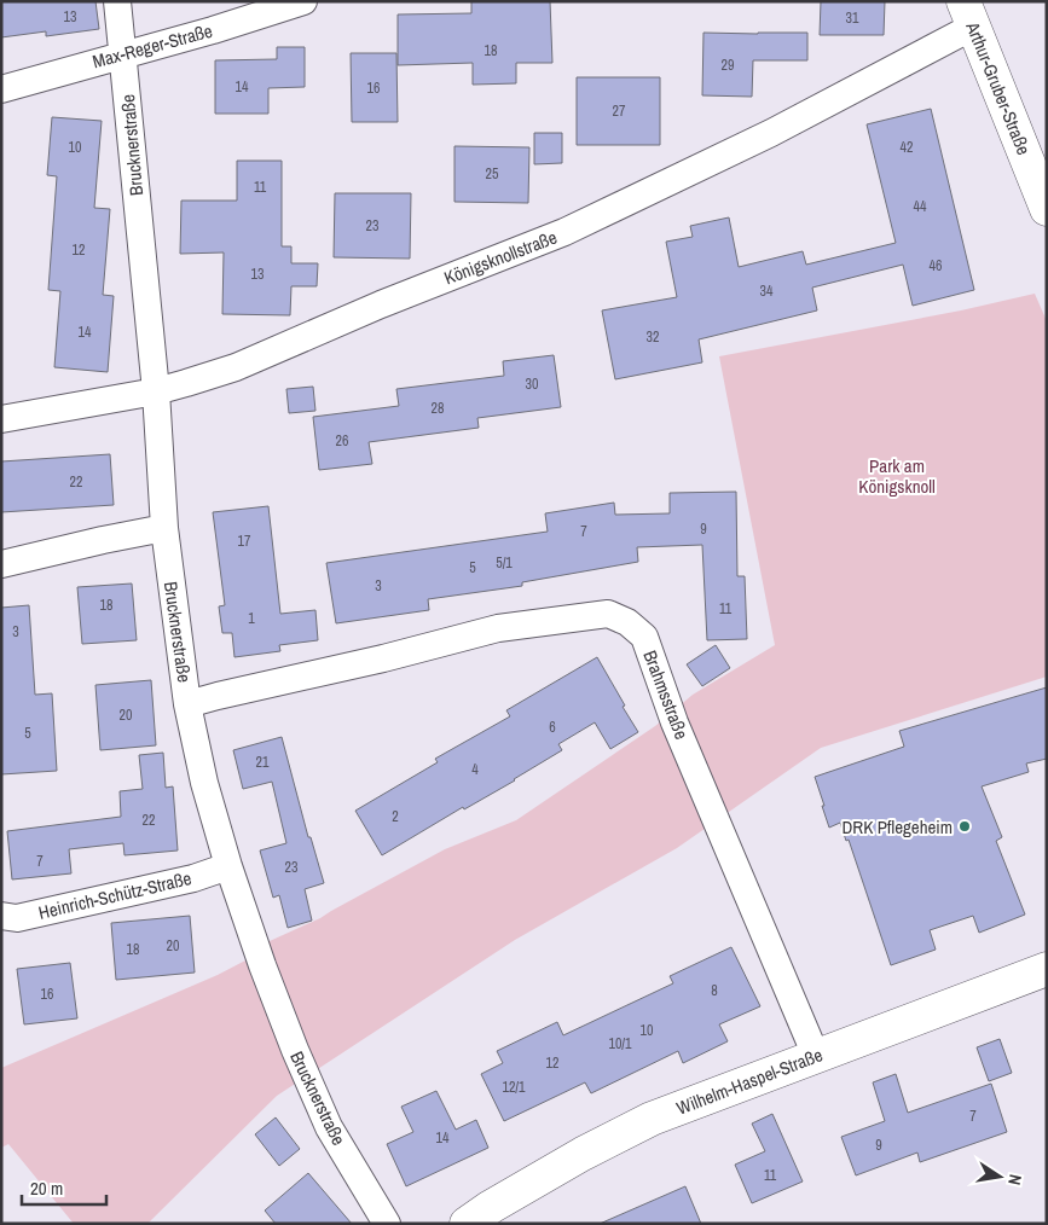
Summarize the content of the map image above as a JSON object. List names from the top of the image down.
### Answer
{
  "streets": {
    "street": [
      "Max-Reger-Straße",
      "Arthur-Gruber-Straße",
      "Brucknerstraße",
      "Königsknollstraße",
      "Brahmsstraße",
      "Heinrich-Schütz-Straße",
      "Wilhelm-Haspel-Straße"
    ]
  },
  "crossings": [
    ["Max-Reger-Straße", "Brucknerstraße"],
    ["Arthur-Gruber-Straße", "Königsknollstraße"],
    ["Brucknerstraße", "Königsknollstraße"],
    ["Brucknerstraße", "Brahmsstraße"],
    ["Brucknerstraße", "Heinrich-Schütz-Straße"],
    ["Brahmsstraße", "Wilhelm-Haspel-Straße"]
  ],
  "parks": ["Park am Königsknoll"],
  "places": ["DRK Pflegeheim"],
  "house_numbers": [
    "13",
    "31",
    "18",
    "29",
    "14",
    "16",
    "27",
    "10",
    "42",
    "25",
    "11",
    "44",
    "23",
    "12",
    "46",
    "13",
    "34",
    "14",
    "32",
    "30",
    "28",
    "26",
    "22",
    "9",
    "7",
    "17",
    "5/1",
    "5",
    "3",
    "18",
    "11",
    "1",
    "3",
    "20",
    "6",
    "5",
    "21",
    "4",
    "2",
    "22",
    "7",
    "23",
    "20",
    "18",
    "8",
    "16",
    "10",
    "10/1",
    "12",
    "12/1",
    "7",
    "14",
    "9",
    "11"
  ],
  "scale_bar": "20 m",
  "north": "right"
}
